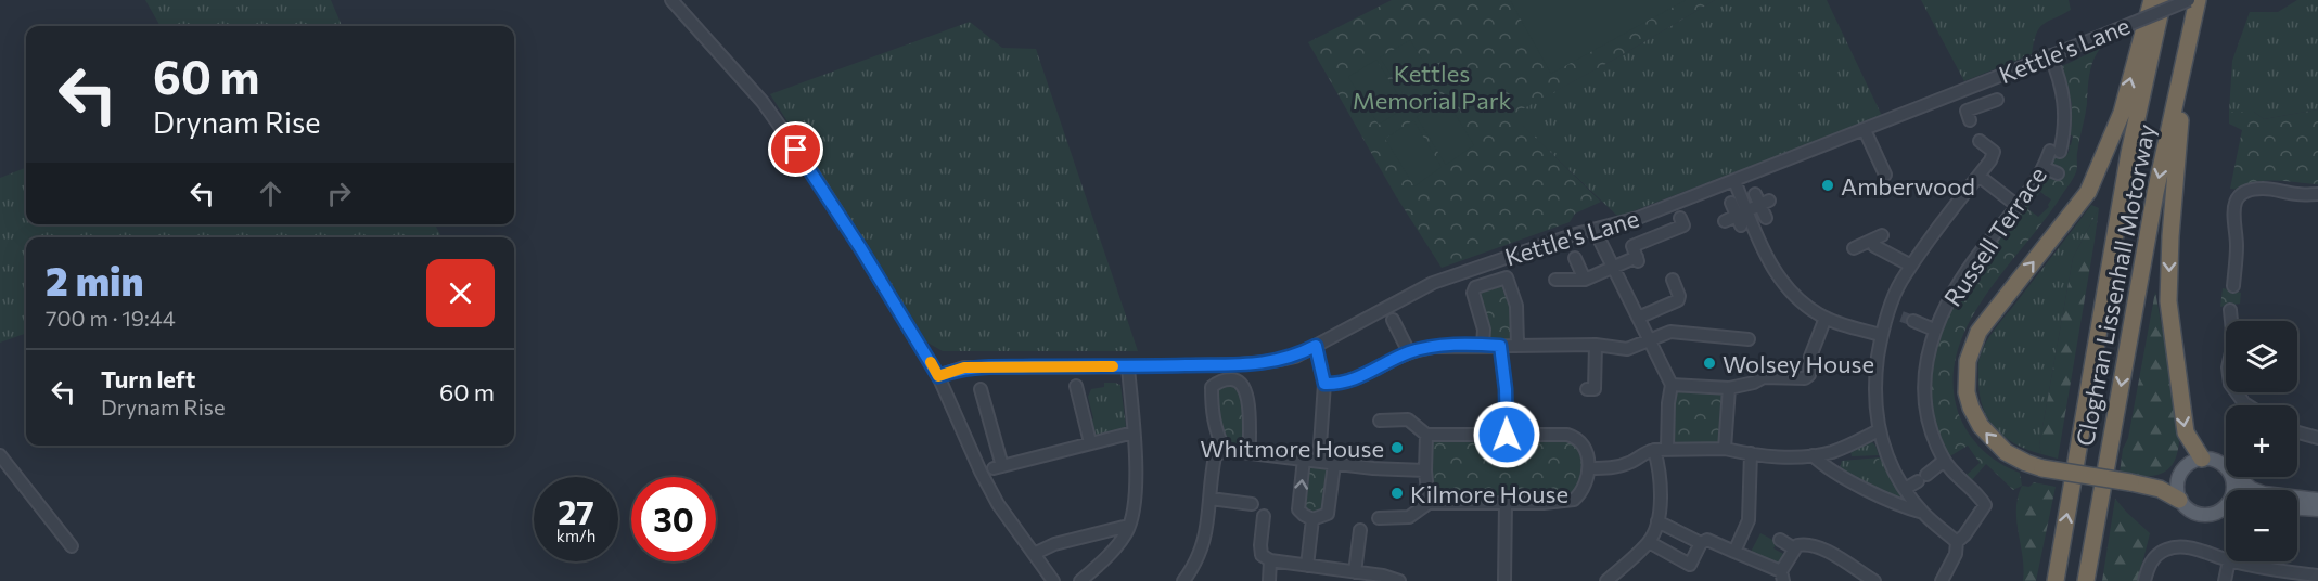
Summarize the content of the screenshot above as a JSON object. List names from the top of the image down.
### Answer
{
  "streets": {
    "highway": ["Cloghran Lissenhall Motorway"],
    "street": ["Kettle's Lane", "Russell Terrace"]
  },
  "crossings": [
    ["Kettle's Lane", "Russell Terrace"]
  ],
  "parks": ["Kettles Memorial Park"],
  "places": [
    "Amberwood",
    "Wolsey House",
    "Whitmore House",
    "Kilmore House"
  ],
  "page": {
    "turn": ["60 m", "Drynam Rise"],
    "heading": ["2 min", "700 m · 19:44"],
    "map_buttons": ["+", "−"],
    "list": [
      {
        "name": "Turn left",
        "note": "Drynam Rise",
        "value": "60 m"
      }
    ],
    "speed": "27 km/h",
    "limit": "30"
  }
}
